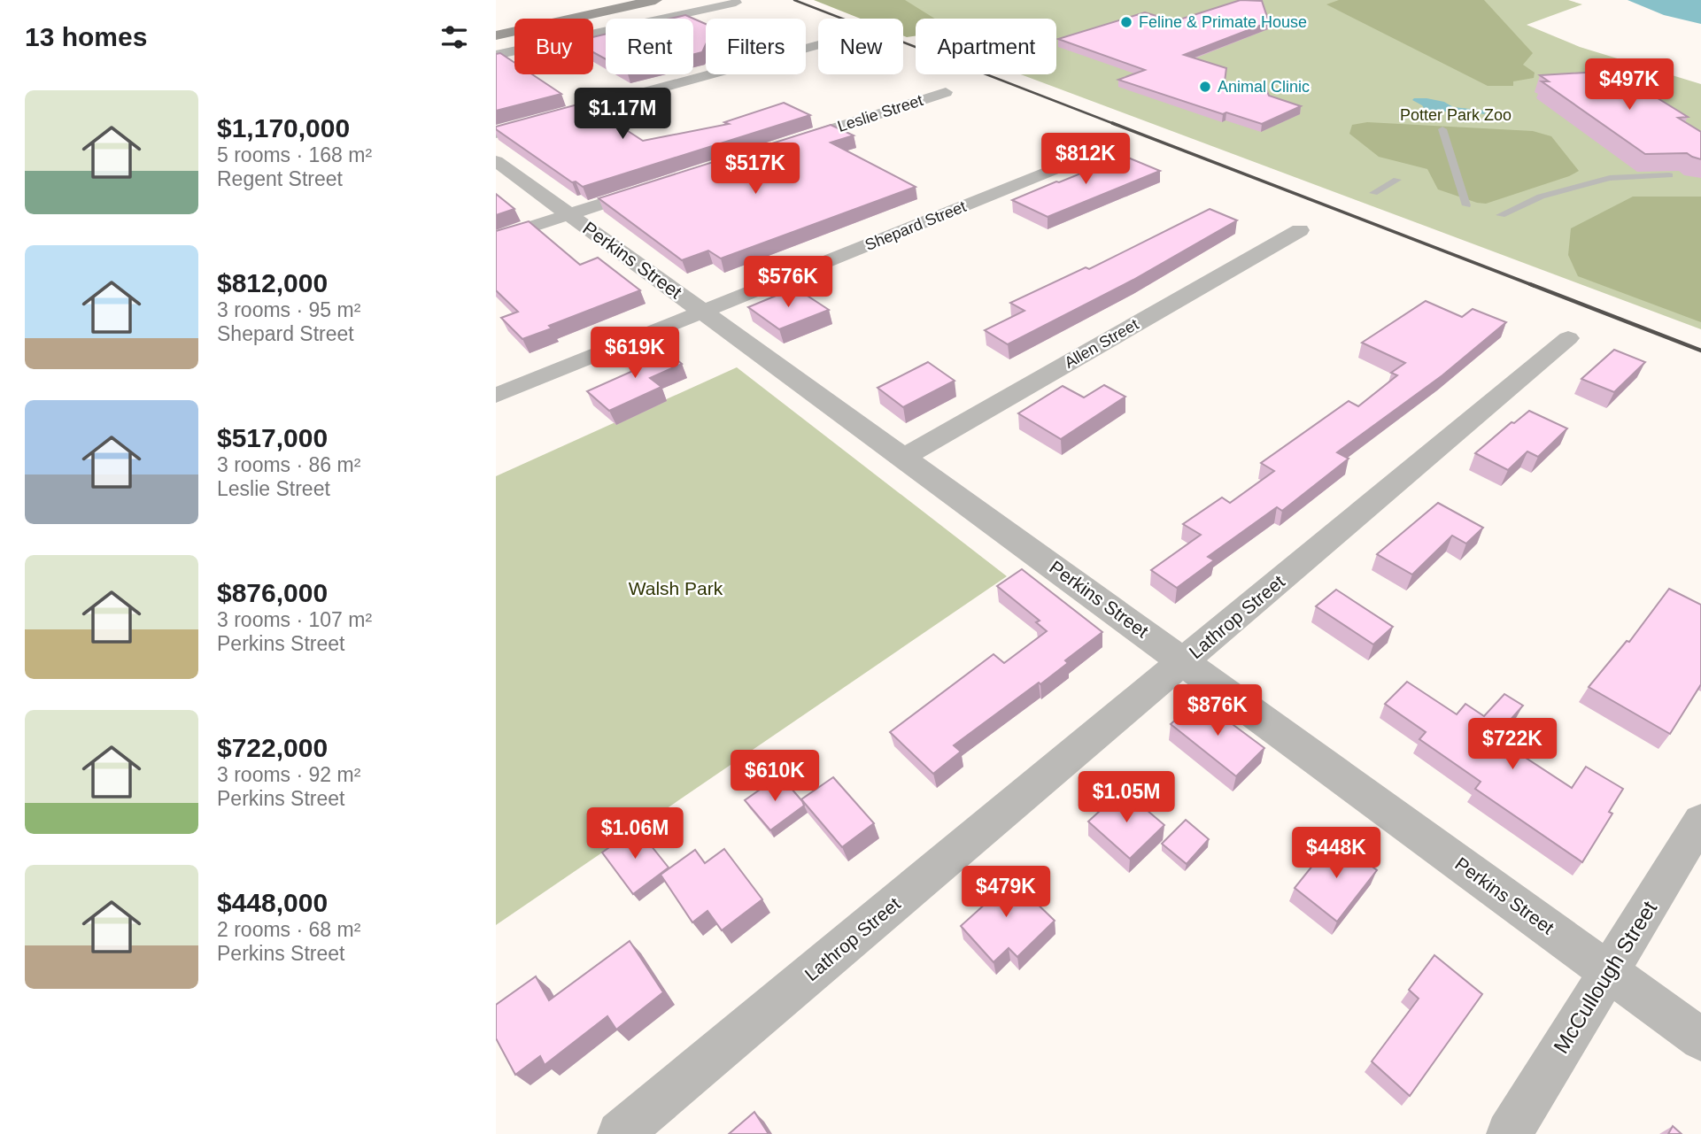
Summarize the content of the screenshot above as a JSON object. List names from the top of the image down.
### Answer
{
  "streets": {
    "street": [
      "Leslie Street",
      "Shepard Street",
      "Perkins Street",
      "Allen Street",
      "Lathrop Street",
      "McCullough Street"
    ]
  },
  "crossings": [
    ["Shepard Street", "Perkins Street"],
    ["Perkins Street", "Allen Street"],
    ["Perkins Street", "Lathrop Street"],
    ["Perkins Street", "McCullough Street"]
  ],
  "parks": ["Potter Park Zoo", "Walsh Park"],
  "places": ["Feline & Primate House", "Animal Clinic"],
  "page": {
    "heading": "13 homes",
    "chip": [
      "Buy",
      "Rent",
      "Filters",
      "New",
      "Apartment"
    ],
    "price": [
      "$497K",
      "$1.17M",
      "$812K",
      "$517K",
      "$576K",
      "$619K",
      "$876K",
      "$722K",
      "$610K",
      "$1.05M",
      "$1.06M",
      "$448K",
      "$479K"
    ],
    "list": [
      {
        "name": "$1,170,000",
        "note": "5 rooms · 168 m² · Regent Street"
      },
      {
        "name": "$812,000",
        "note": "3 rooms · 95 m² · Shepard Street"
      },
      {
        "name": "$517,000",
        "note": "3 rooms · 86 m² · Leslie Street"
      },
      {
        "name": "$876,000",
        "note": "3 rooms · 107 m² · Perkins Street"
      },
      {
        "name": "$722,000",
        "note": "3 rooms · 92 m² · Perkins Street"
      },
      {
        "name": "$448,000",
        "note": "2 rooms · 68 m² · Perkins Street"
      }
    ]
  }
}
